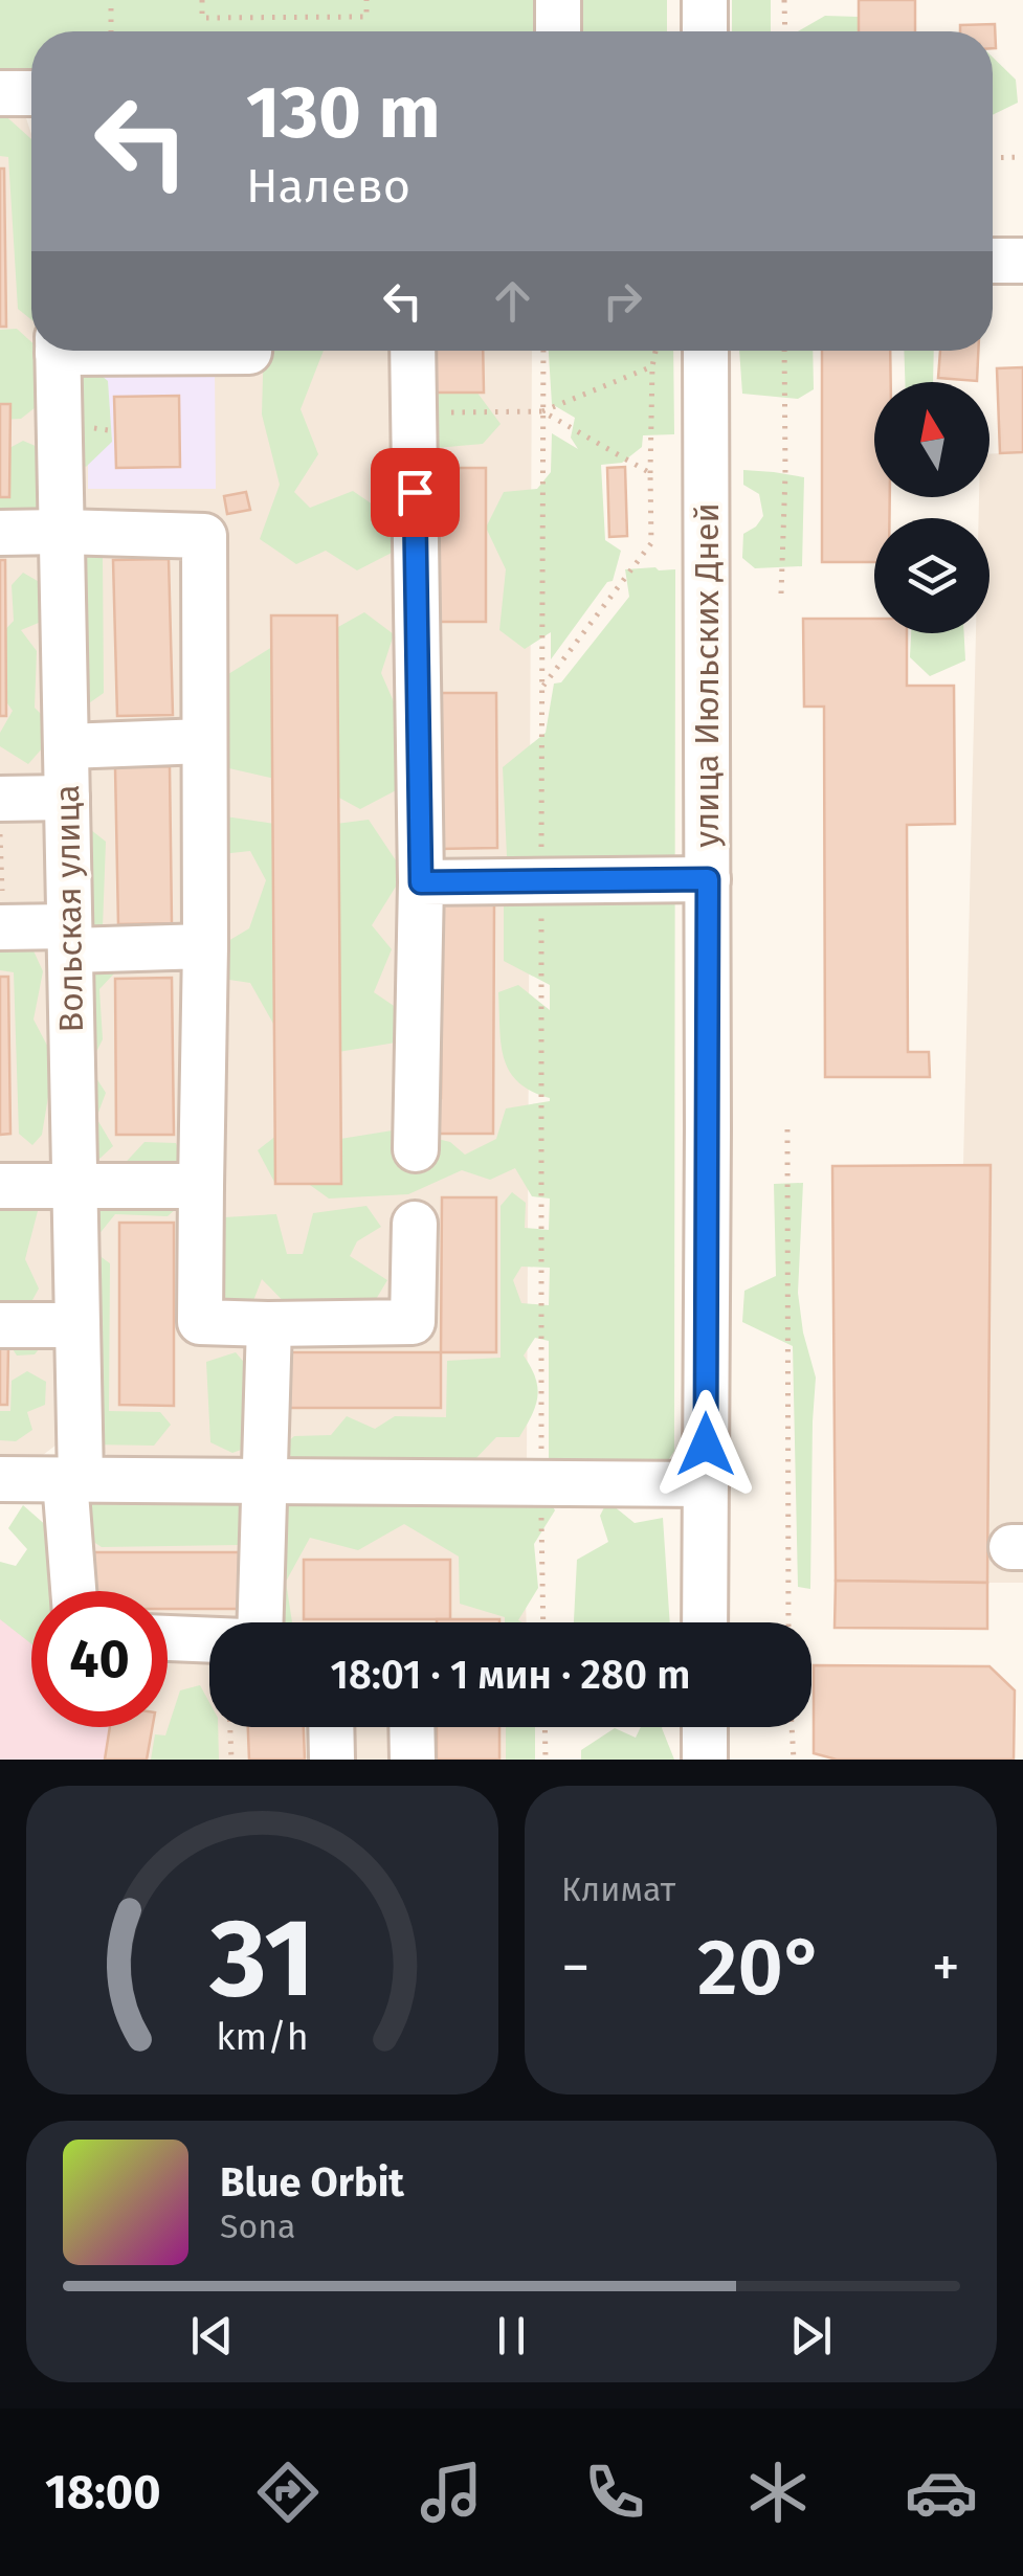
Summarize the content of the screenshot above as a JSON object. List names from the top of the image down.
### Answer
{
  "streets": {
    "street": ["улица Июльских Дней", "Вольская улица"]
  },
  "north": "top",
  "page": {
    "turn": ["130 m", "Налево"],
    "limit": "40",
    "trip": "18:01 · 1 мин · 280 m",
    "tile": "Климат",
    "heat": ["−", "20°", "+"],
    "song": ["Blue Orbit", "Sona"],
    "tabs": "18:00",
    "gauge": ["31", "km/h"]
  }
}
